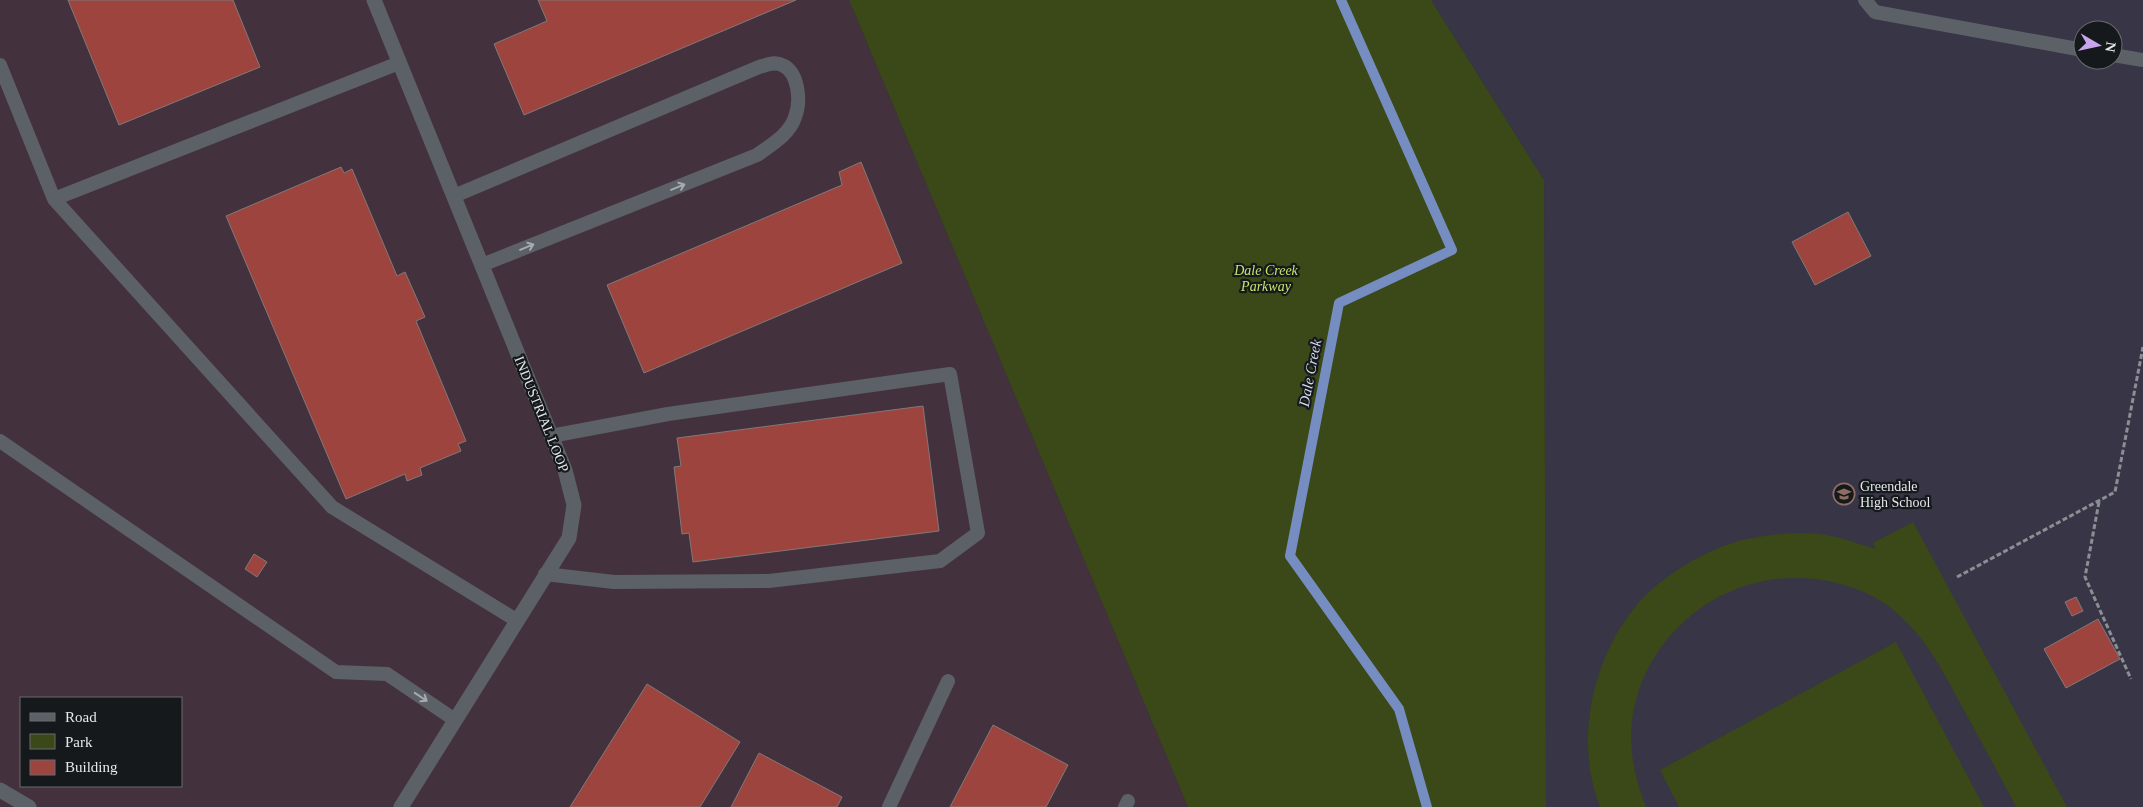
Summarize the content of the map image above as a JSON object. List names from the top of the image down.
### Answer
{
  "streets": {
    "street": ["INDUSTRIAL LOOP"]
  },
  "water": ["Dale Creek"],
  "parks": ["Dale Creek Parkway"],
  "places": {
    "school or university": ["Greendale High School"]
  },
  "legend": ["Road", "Park", "Building"],
  "north": "right"
}
